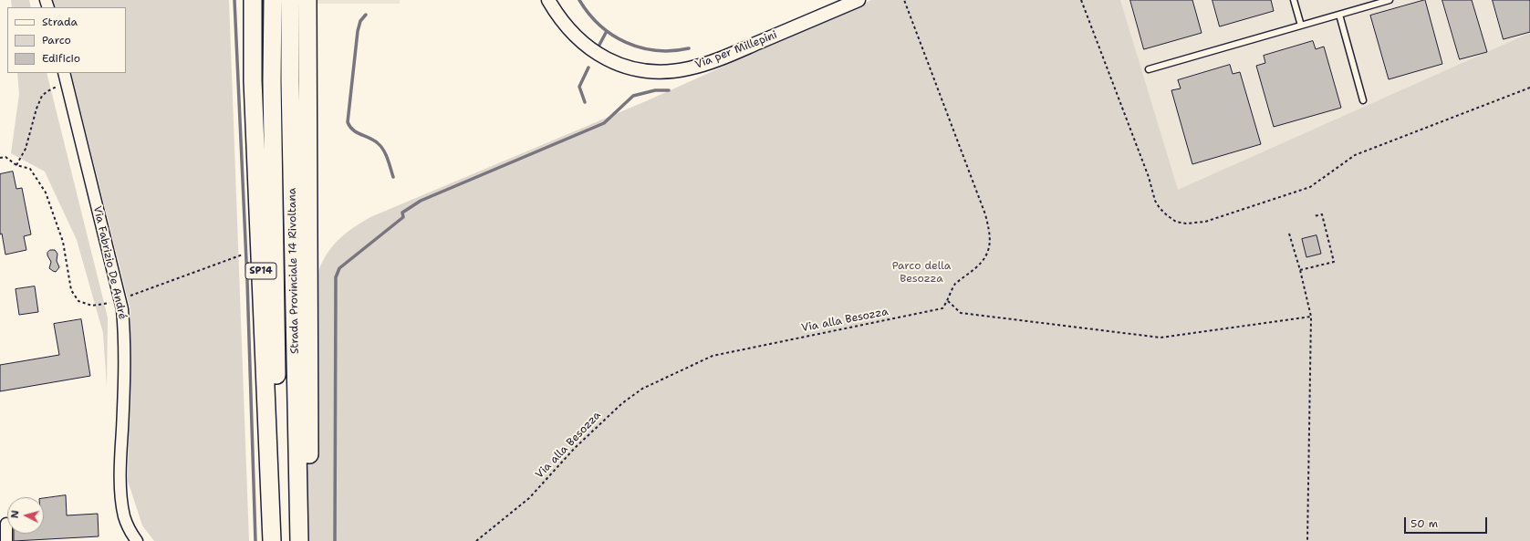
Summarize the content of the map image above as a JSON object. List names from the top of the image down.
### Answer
{
  "streets": {
    "highway": ["SP14", "Strada Provinciale 14 Rivoltana"],
    "street": ["Via per Millepini", "Via Fabrizio De André"],
    "path": ["Via alla Besozza"]
  },
  "parks": ["Parco della Besozza"],
  "legend": ["Strada", "Parco", "Edificio"],
  "scale_bar": "50 m",
  "north": "left"
}
